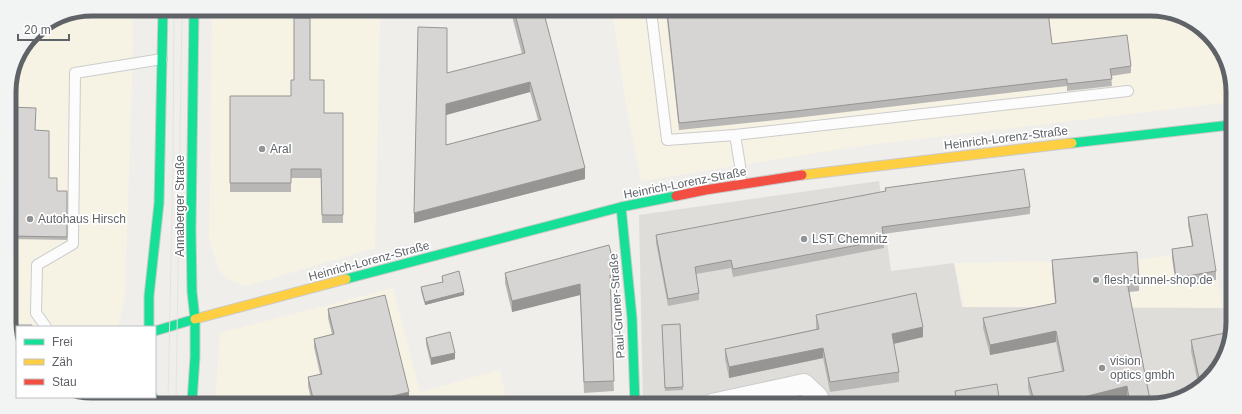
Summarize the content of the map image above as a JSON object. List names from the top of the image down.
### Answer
{
  "streets": {
    "street": ["Heinrich-Lorenz-Straße", "Annaberger Straße", "Paul-Gruner-Straße"]
  },
  "crossings": [
    ["Heinrich-Lorenz-Straße", "Annaberger Straße"],
    ["Heinrich-Lorenz-Straße", "Paul-Gruner-Straße"]
  ],
  "places": [
    "Aral",
    "Autohaus Hirsch",
    "LST Chemnitz",
    "flesh-tunnel-shop.de",
    "vision optics gmbh"
  ],
  "legend": ["Frei", "Zäh", "Stau"],
  "scale_bar": "20 m"
}
